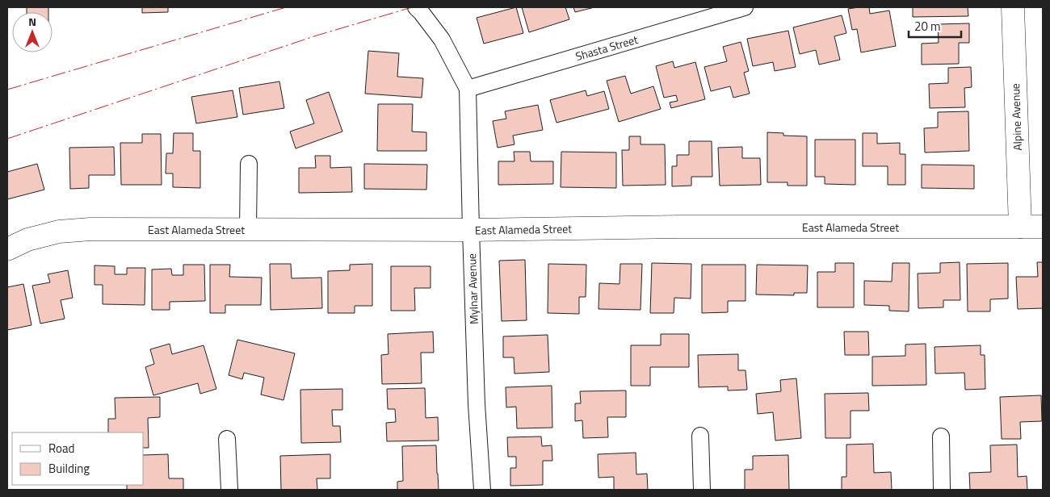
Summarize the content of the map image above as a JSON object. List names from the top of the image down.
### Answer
{
  "streets": {
    "street": [
      "Shasta Street",
      "Alpine Avenue",
      "East Alameda Street",
      "Mylnar Avenue"
    ]
  },
  "crossings": [
    ["Shasta Street", "Mylnar Avenue"],
    ["Alpine Avenue", "East Alameda Street"],
    ["East Alameda Street", "Mylnar Avenue"]
  ],
  "legend": ["Road", "Building"],
  "scale_bar": "20 m",
  "north": "top"
}
